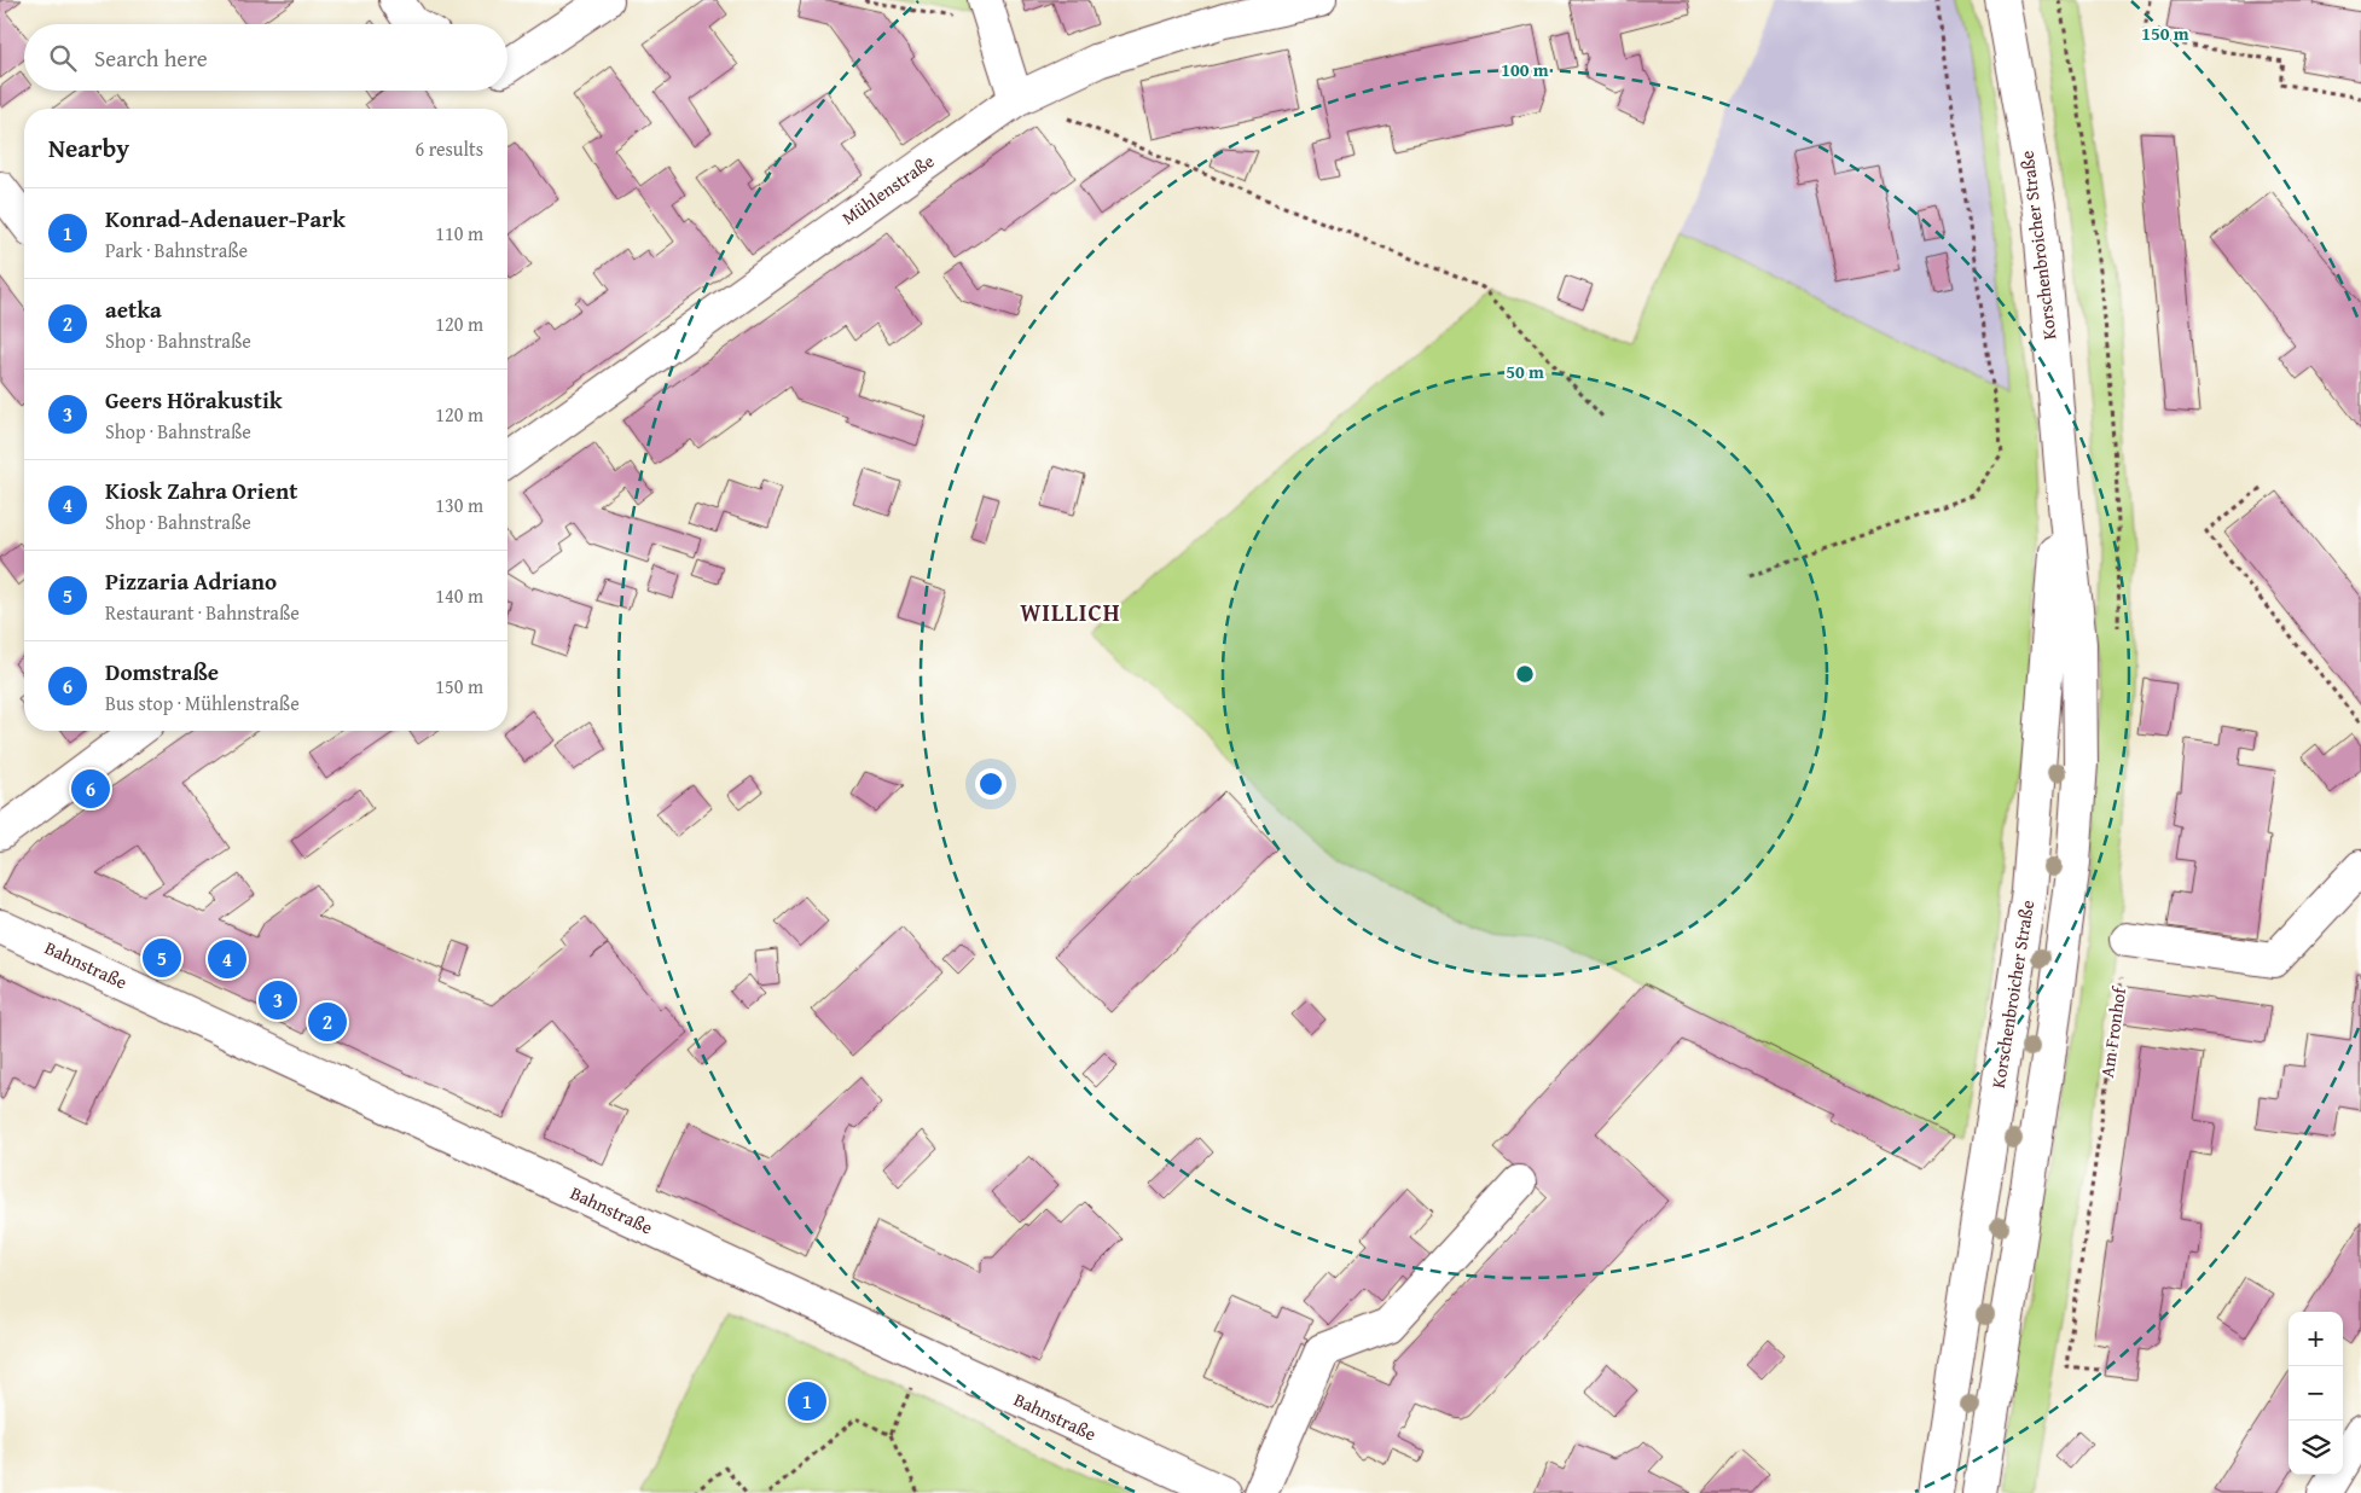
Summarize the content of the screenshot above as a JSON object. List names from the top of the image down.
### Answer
{
  "streets": {
    "street": ["Mühlenstraße", "Korschenbroicher Straße", "Bahnstraße"],
    "path": ["Am Fronhof"]
  },
  "districts": ["WILLICH"],
  "page": {
    "search": "Search here",
    "heading": ["Nearby", "6 results"],
    "list": [
      {
        "mark": "1",
        "name": "Konrad-Adenauer-Park",
        "note": "Park · Bahnstraße",
        "value": "110 m"
      },
      {
        "mark": "2",
        "name": "aetka",
        "note": "Shop · Bahnstraße",
        "value": "120 m"
      },
      {
        "mark": "3",
        "name": "Geers Hörakustik",
        "note": "Shop · Bahnstraße",
        "value": "120 m"
      },
      {
        "mark": "4",
        "name": "Kiosk Zahra Orient",
        "note": "Shop · Bahnstraße",
        "value": "130 m"
      },
      {
        "mark": "5",
        "name": "Pizzaria Adriano",
        "note": "Restaurant · Bahnstraße",
        "value": "140 m"
      },
      {
        "mark": "6",
        "name": "Domstraße",
        "note": "Bus stop · Mühlenstraße",
        "value": "150 m"
      }
    ],
    "pins": [
      "6",
      "5",
      "4",
      "3",
      "2",
      "1"
    ],
    "map_buttons": ["+", "−"]
  },
  "rings": ["150 m", "100 m", "50 m"]
}
